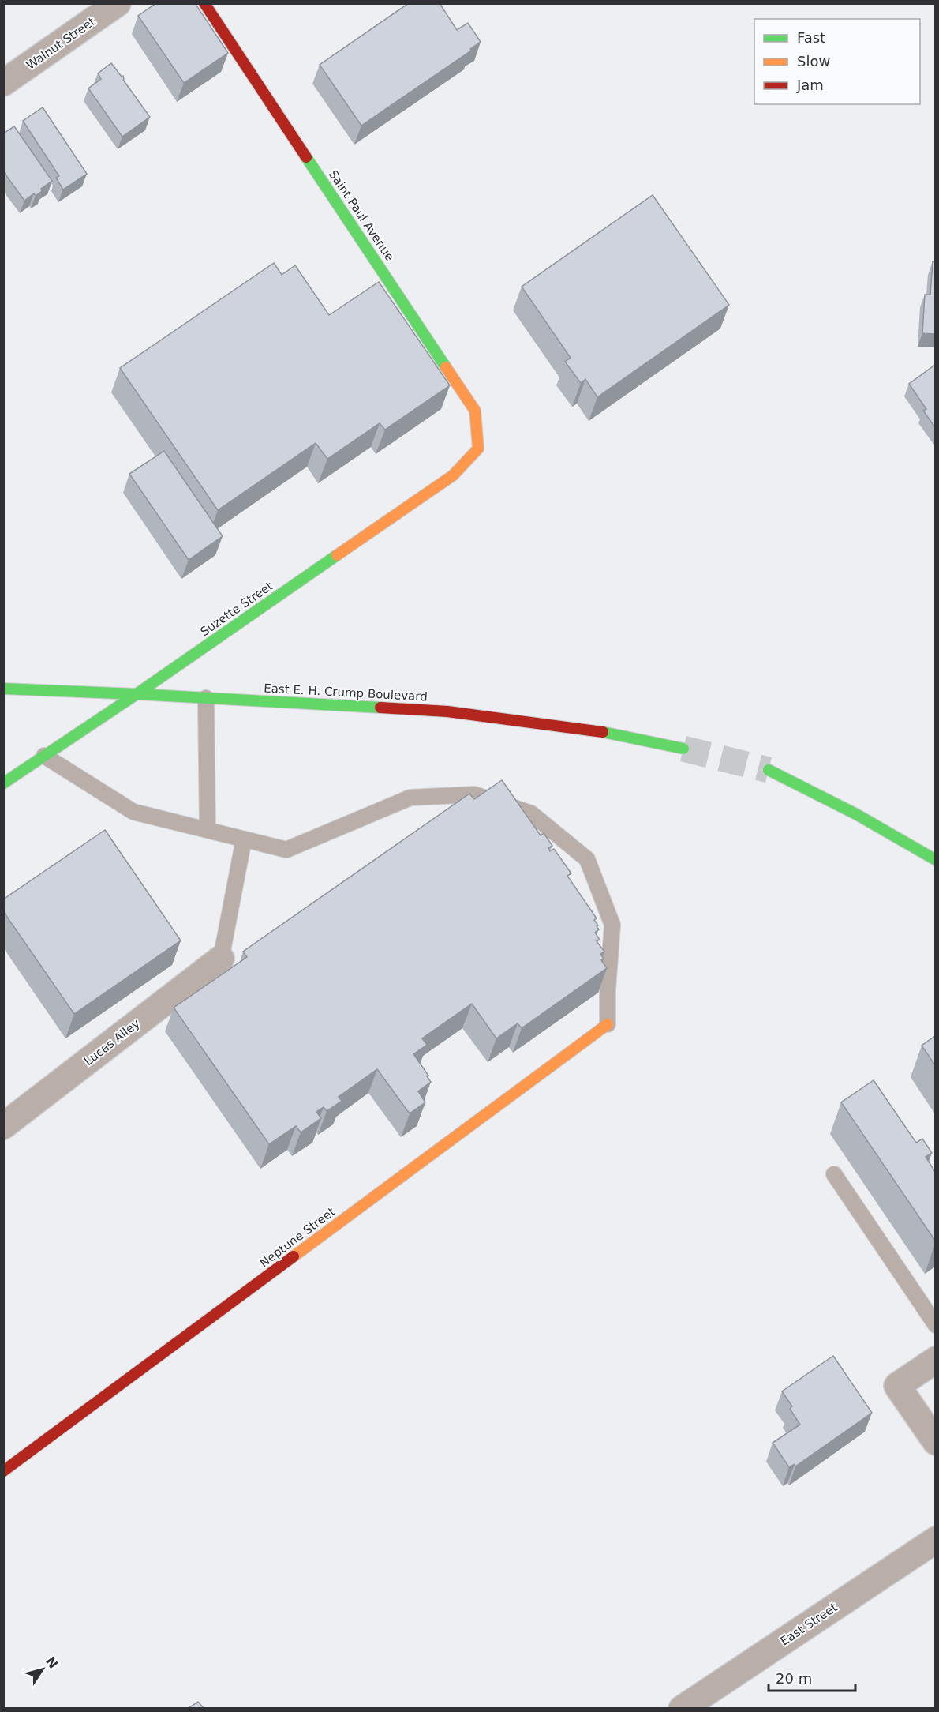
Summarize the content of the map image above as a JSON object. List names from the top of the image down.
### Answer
{
  "streets": {
    "street": [
      "Walnut Street",
      "Saint Paul Avenue",
      "Suzette Street",
      "East E. H. Crump Boulevard",
      "Lucas Alley",
      "Neptune Street",
      "East Street"
    ]
  },
  "crossings": [
    ["Saint Paul Avenue", "Suzette Street"],
    ["Suzette Street", "East E. H. Crump Boulevard"]
  ],
  "legend": ["Fast", "Slow", "Jam"],
  "scale_bar": "20 m",
  "north": "top right"
}
